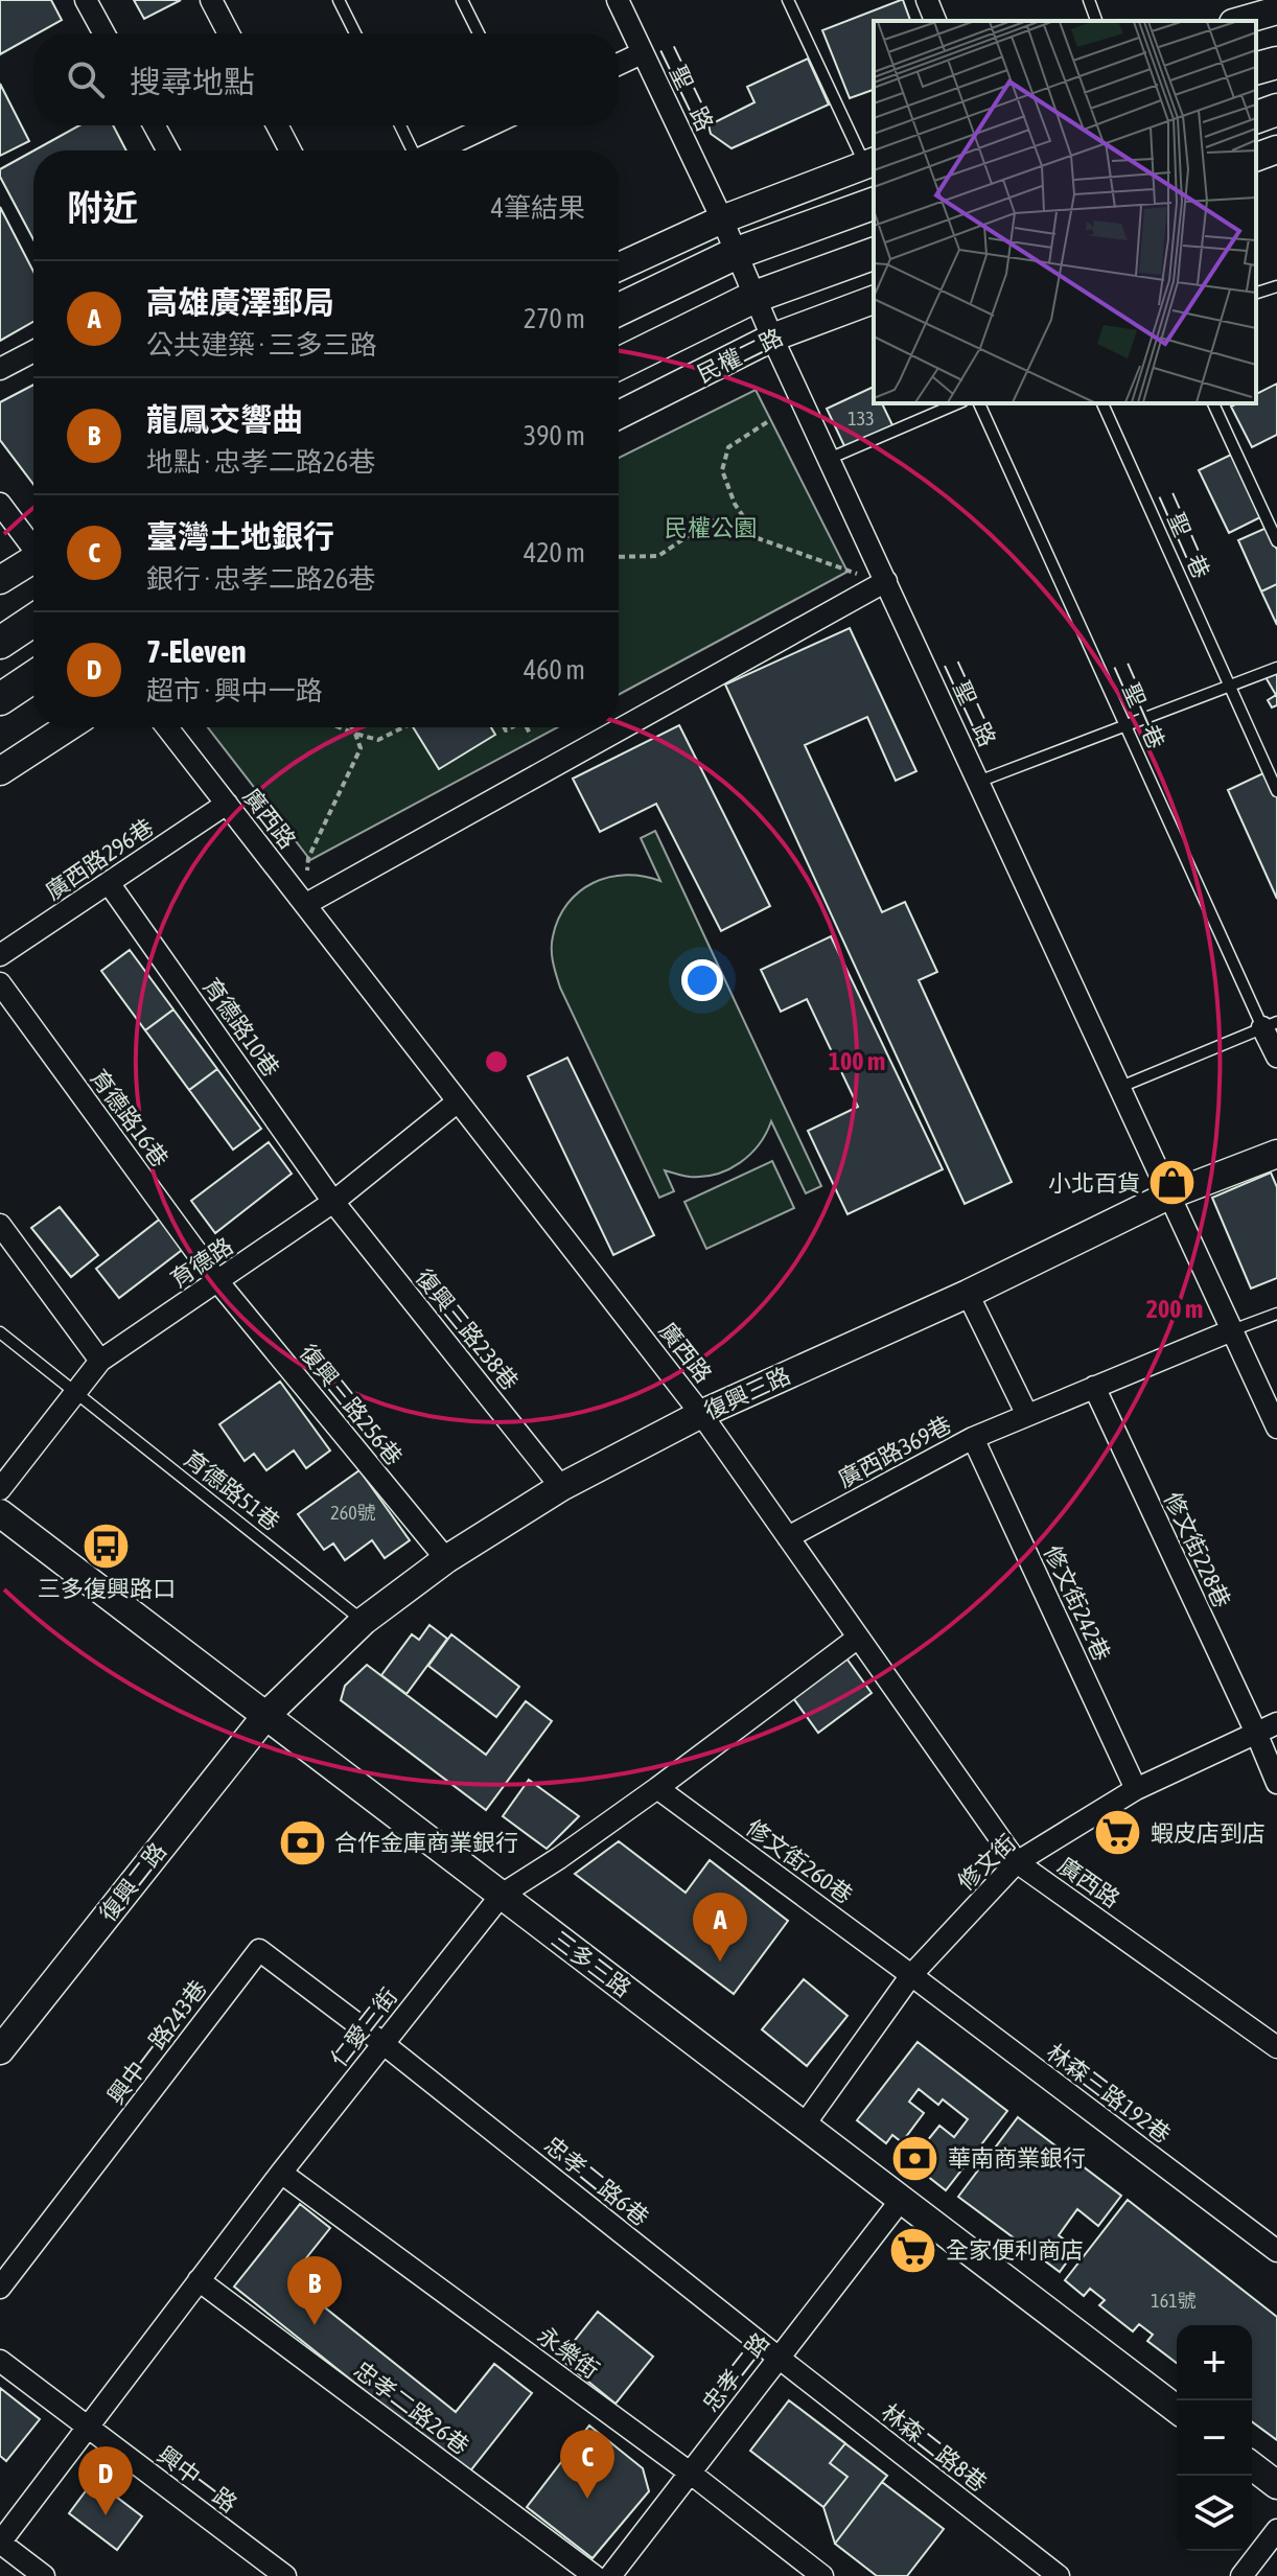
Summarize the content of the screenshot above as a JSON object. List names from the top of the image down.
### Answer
{
  "streets": {
    "main road": ["民權二路"],
    "street": [
      "二聖二路",
      "廣西路",
      "廣西路296巷",
      "育德路10巷",
      "育德路16巷",
      "育德路",
      "復興三路238巷",
      "復興三路",
      "復興三路256巷",
      "廣西路369巷",
      "修文街228巷",
      "修文街242巷",
      "修文街260巷",
      "修文街",
      "復興二路",
      "三多三路",
      "仁愛三街",
      "興中一路243巷",
      "林森三路192巷",
      "忠孝二路6巷",
      "永樂街",
      "忠孝二路",
      "忠孝二路26巷",
      "林森二路8巷",
      "興中一路"
    ],
    "lane": ["二聖二巷", "二聖一巷", "育德路51巷"]
  },
  "crossings": [
    ["二聖二路", "民權二路"],
    ["二聖二路", "復興三路"],
    ["二聖二路", "廣西路369巷"],
    ["廣西路", "廣西路296巷"],
    ["廣西路", "育德路"],
    ["廣西路", "復興三路"],
    ["廣西路", "廣西路369巷"],
    ["廣西路", "修文街"],
    ["廣西路", "仁愛三街"],
    ["廣西路296巷", "育德路10巷"],
    ["育德路10巷", "育德路"],
    ["育德路10巷", "復興三路238巷"],
    ["育德路16巷", "育德路"],
    ["育德路16巷", "復興三路256巷"],
    ["育德路", "復興三路238巷"],
    ["育德路", "復興三路256巷"],
    ["育德路", "育德路51巷"],
    ["復興三路238巷", "復興三路"],
    ["復興三路", "復興三路256巷"],
    ["復興三路", "育德路51巷"],
    ["復興三路", "復興二路"],
    ["復興三路", "三多三路"],
    ["廣西路369巷", "修文街228巷"],
    ["廣西路369巷", "修文街242巷"],
    ["修文街228巷", "修文街"],
    ["修文街242巷", "修文街"],
    ["修文街260巷", "修文街"],
    ["修文街260巷", "仁愛三街"],
    ["修文街260巷", "林森三路192巷"],
    ["修文街", "三多三路"],
    ["修文街", "林森三路192巷"],
    ["復興二路", "三多三路"],
    ["三多三路", "仁愛三街"],
    ["三多三路", "忠孝二路"],
    ["仁愛三街", "興中一路243巷"],
    ["仁愛三街", "忠孝二路6巷"],
    ["仁愛三街", "永樂街"],
    ["仁愛三街", "忠孝二路26巷"],
    ["仁愛三街", "興中一路"],
    ["興中一路243巷", "忠孝二路6巷"],
    ["忠孝二路6巷", "忠孝二路"],
    ["忠孝二路6巷", "林森二路8巷"],
    ["永樂街", "忠孝二路"],
    ["忠孝二路", "林森二路8巷"]
  ],
  "parks": ["民權公園"],
  "places": {
    "shop": ["小北百貨"],
    "bus stop": ["三多復興路口"],
    "supermarket": ["蝦皮店到店", "全家便利商店"],
    "bank": ["合作金庫商業銀行", "華南商業銀行"]
  },
  "house_numbers": ["133", "260號", "161號"],
  "page": {
    "search": "搜尋地點",
    "heading": ["附近", "4筆結果"],
    "list": [
      {
        "mark": "A",
        "name": "高雄廣澤郵局",
        "note": "公共建築 · 三多三路",
        "value": "270 m"
      },
      {
        "mark": "B",
        "name": "龍鳳交響曲",
        "note": "地點 · 忠孝二路26巷",
        "value": "390 m"
      },
      {
        "mark": "C",
        "name": "臺灣土地銀行",
        "note": "銀行 · 忠孝二路26巷",
        "value": "420 m"
      },
      {
        "mark": "D",
        "name": "7-Eleven",
        "note": "超市 · 興中一路",
        "value": "460 m"
      }
    ],
    "pins": [
      "A",
      "B",
      "C",
      "D"
    ],
    "map_buttons": ["+", "−"]
  },
  "rings": ["100 m", "200 m"]
}
